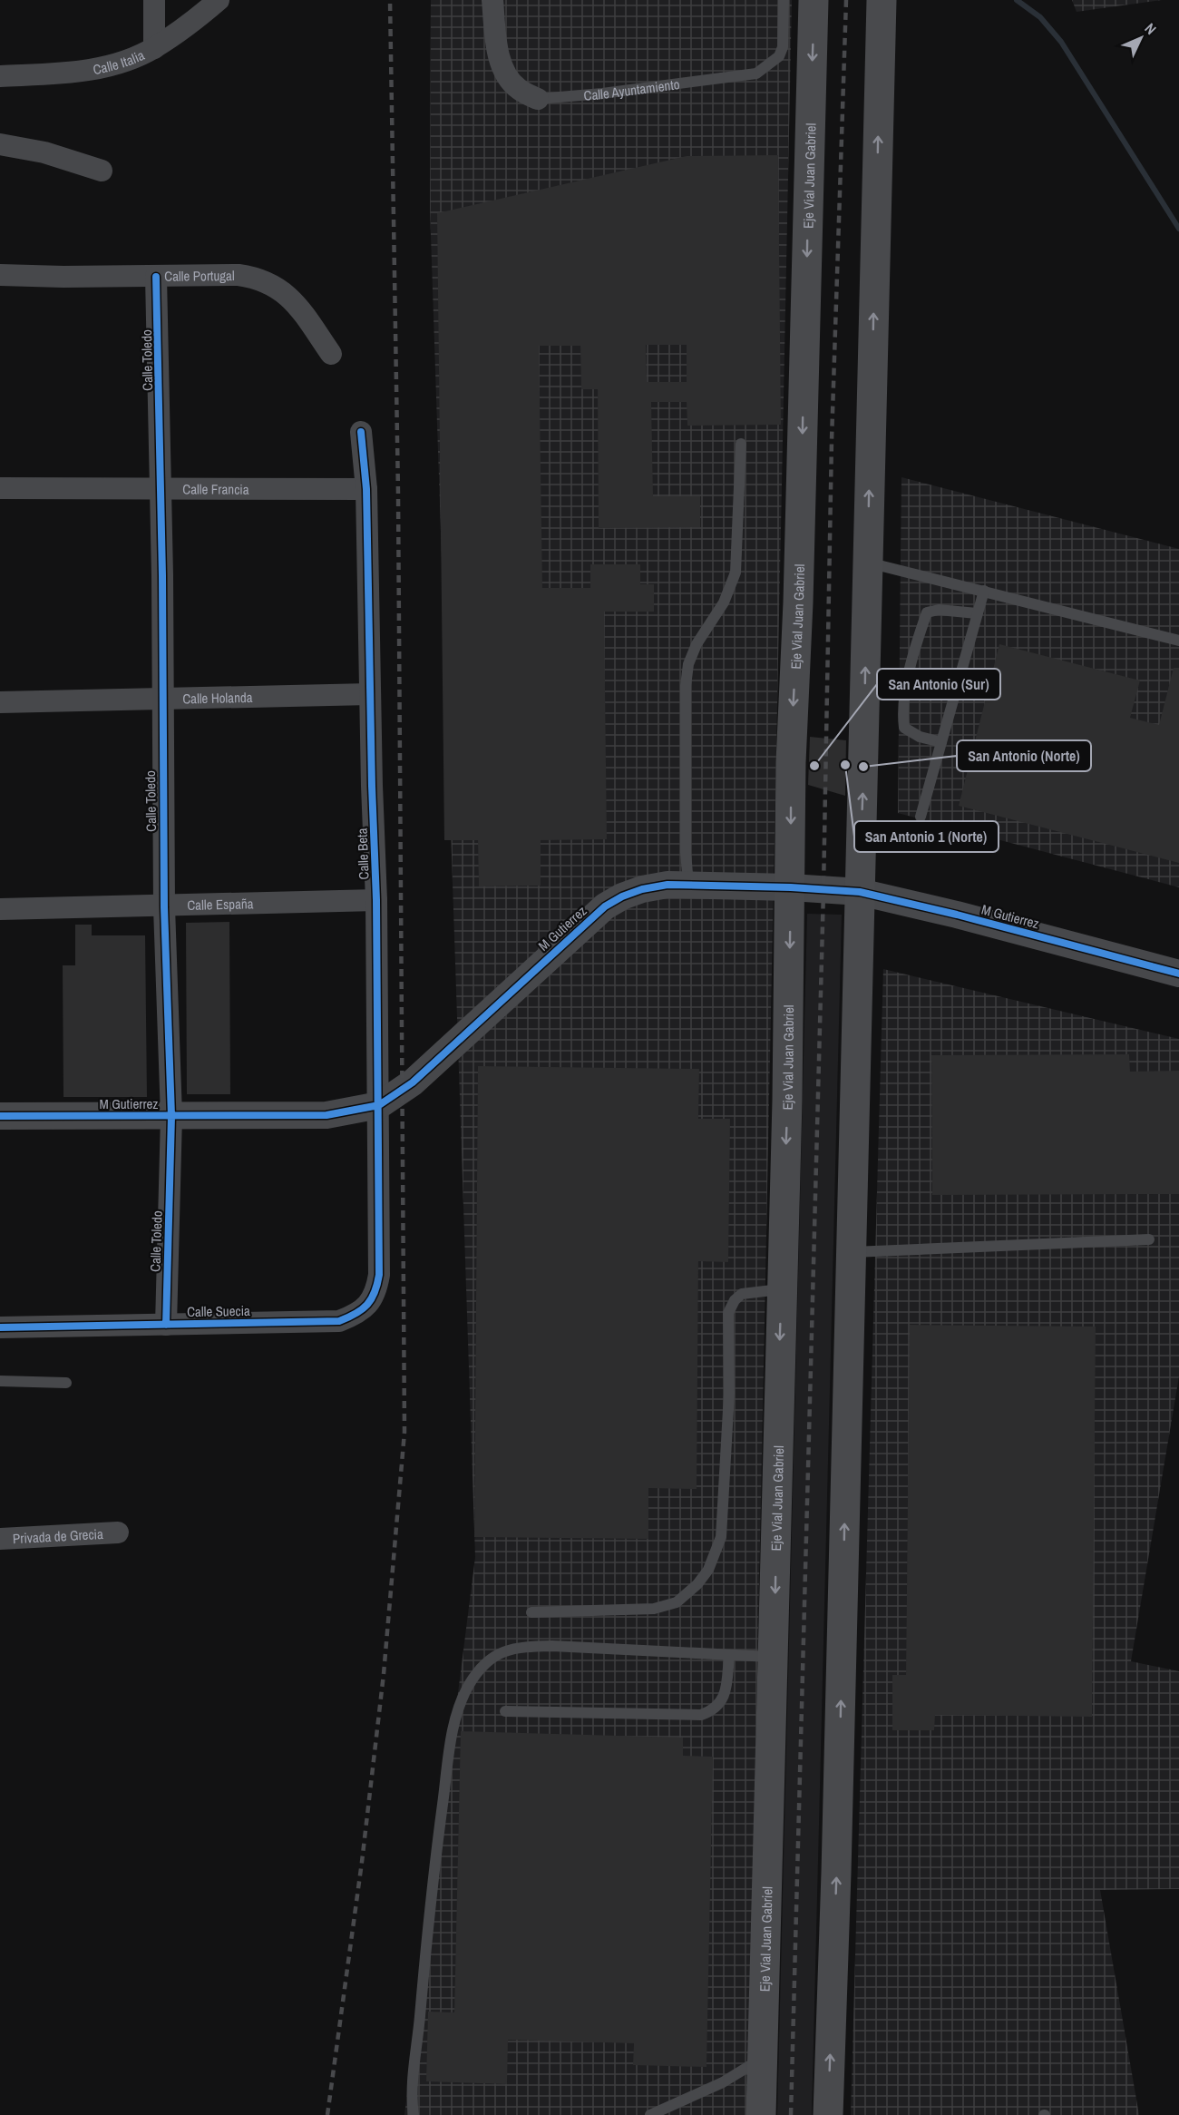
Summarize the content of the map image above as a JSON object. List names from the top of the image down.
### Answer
{
  "streets": {
    "main road": ["Eje Vial Juan Gabriel"],
    "street": [
      "Calle Italia",
      "Calle Ayuntamiento",
      "Calle Portugal",
      "Calle Toledo",
      "Calle Francia",
      "Calle Holanda",
      "Calle Beta",
      "Calle España",
      "M Gutierrez",
      "Calle Suecia",
      "Privada de Grecia"
    ]
  },
  "crossings": [
    ["Eje Vial Juan Gabriel", "M Gutierrez"],
    ["Calle Portugal", "Calle Toledo"],
    ["Calle Toledo", "Calle Francia"],
    ["Calle Toledo", "Calle Holanda"],
    ["Calle Toledo", "Calle España"],
    ["Calle Toledo", "M Gutierrez"],
    ["Calle Toledo", "Calle Suecia"],
    ["Calle Francia", "Calle Beta"],
    ["Calle Holanda", "Calle Beta"],
    ["Calle Beta", "Calle España"],
    ["Calle Beta", "M Gutierrez"],
    ["Calle Beta", "Calle Suecia"]
  ],
  "places": ["San Antonio 1 (Norte)", "San Antonio (Sur)", "San Antonio (Norte)"],
  "north": "top right"
}
